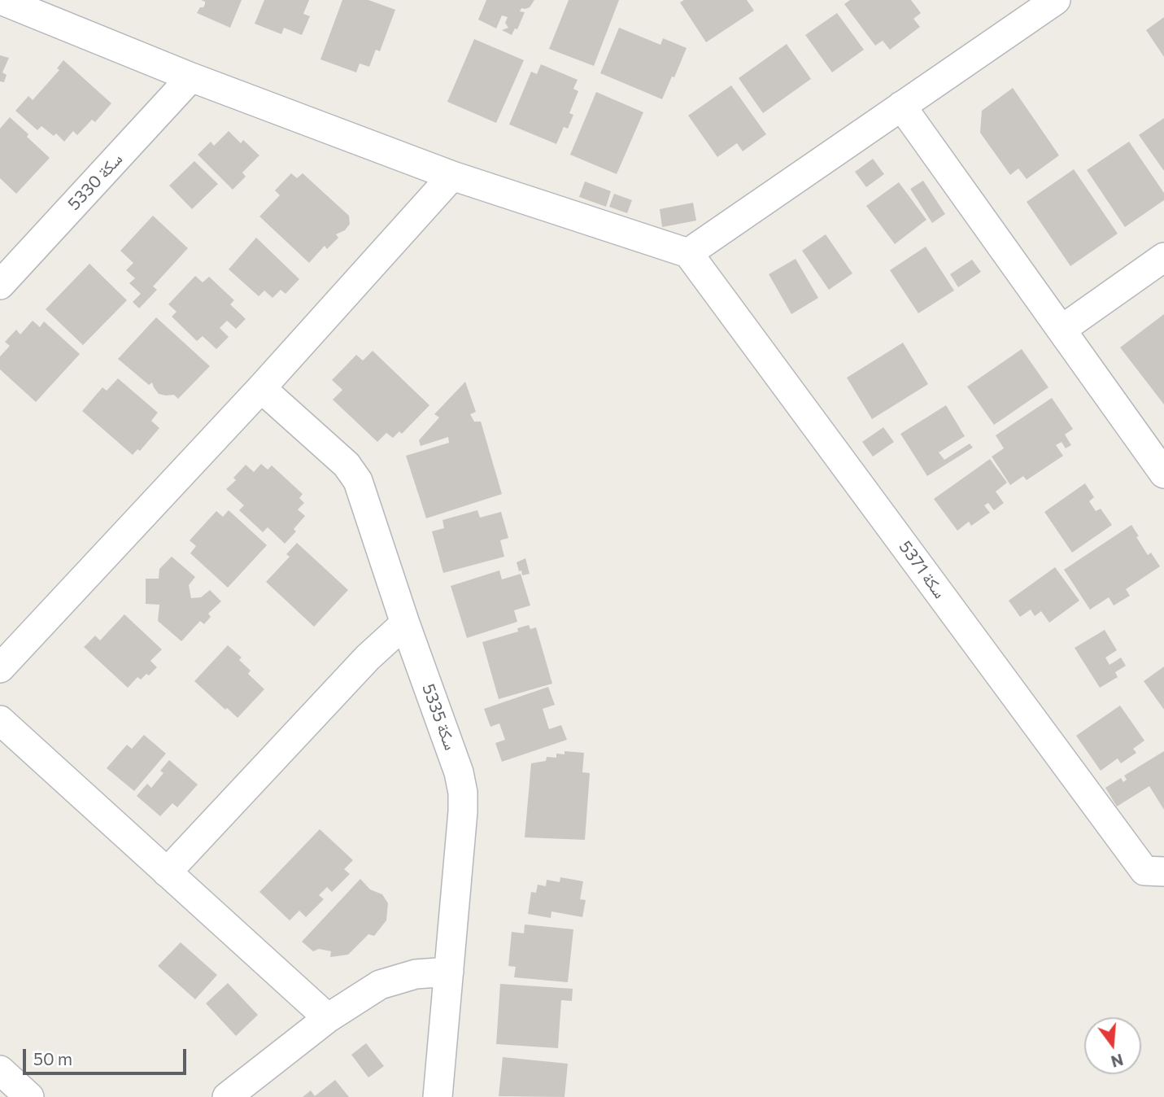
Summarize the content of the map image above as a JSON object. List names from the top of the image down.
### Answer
{
  "streets": {
    "street": ["سكة 5330", "سكة 5371", "سكة 5335"]
  },
  "scale_bar": "50 m",
  "north": "bottom"
}
